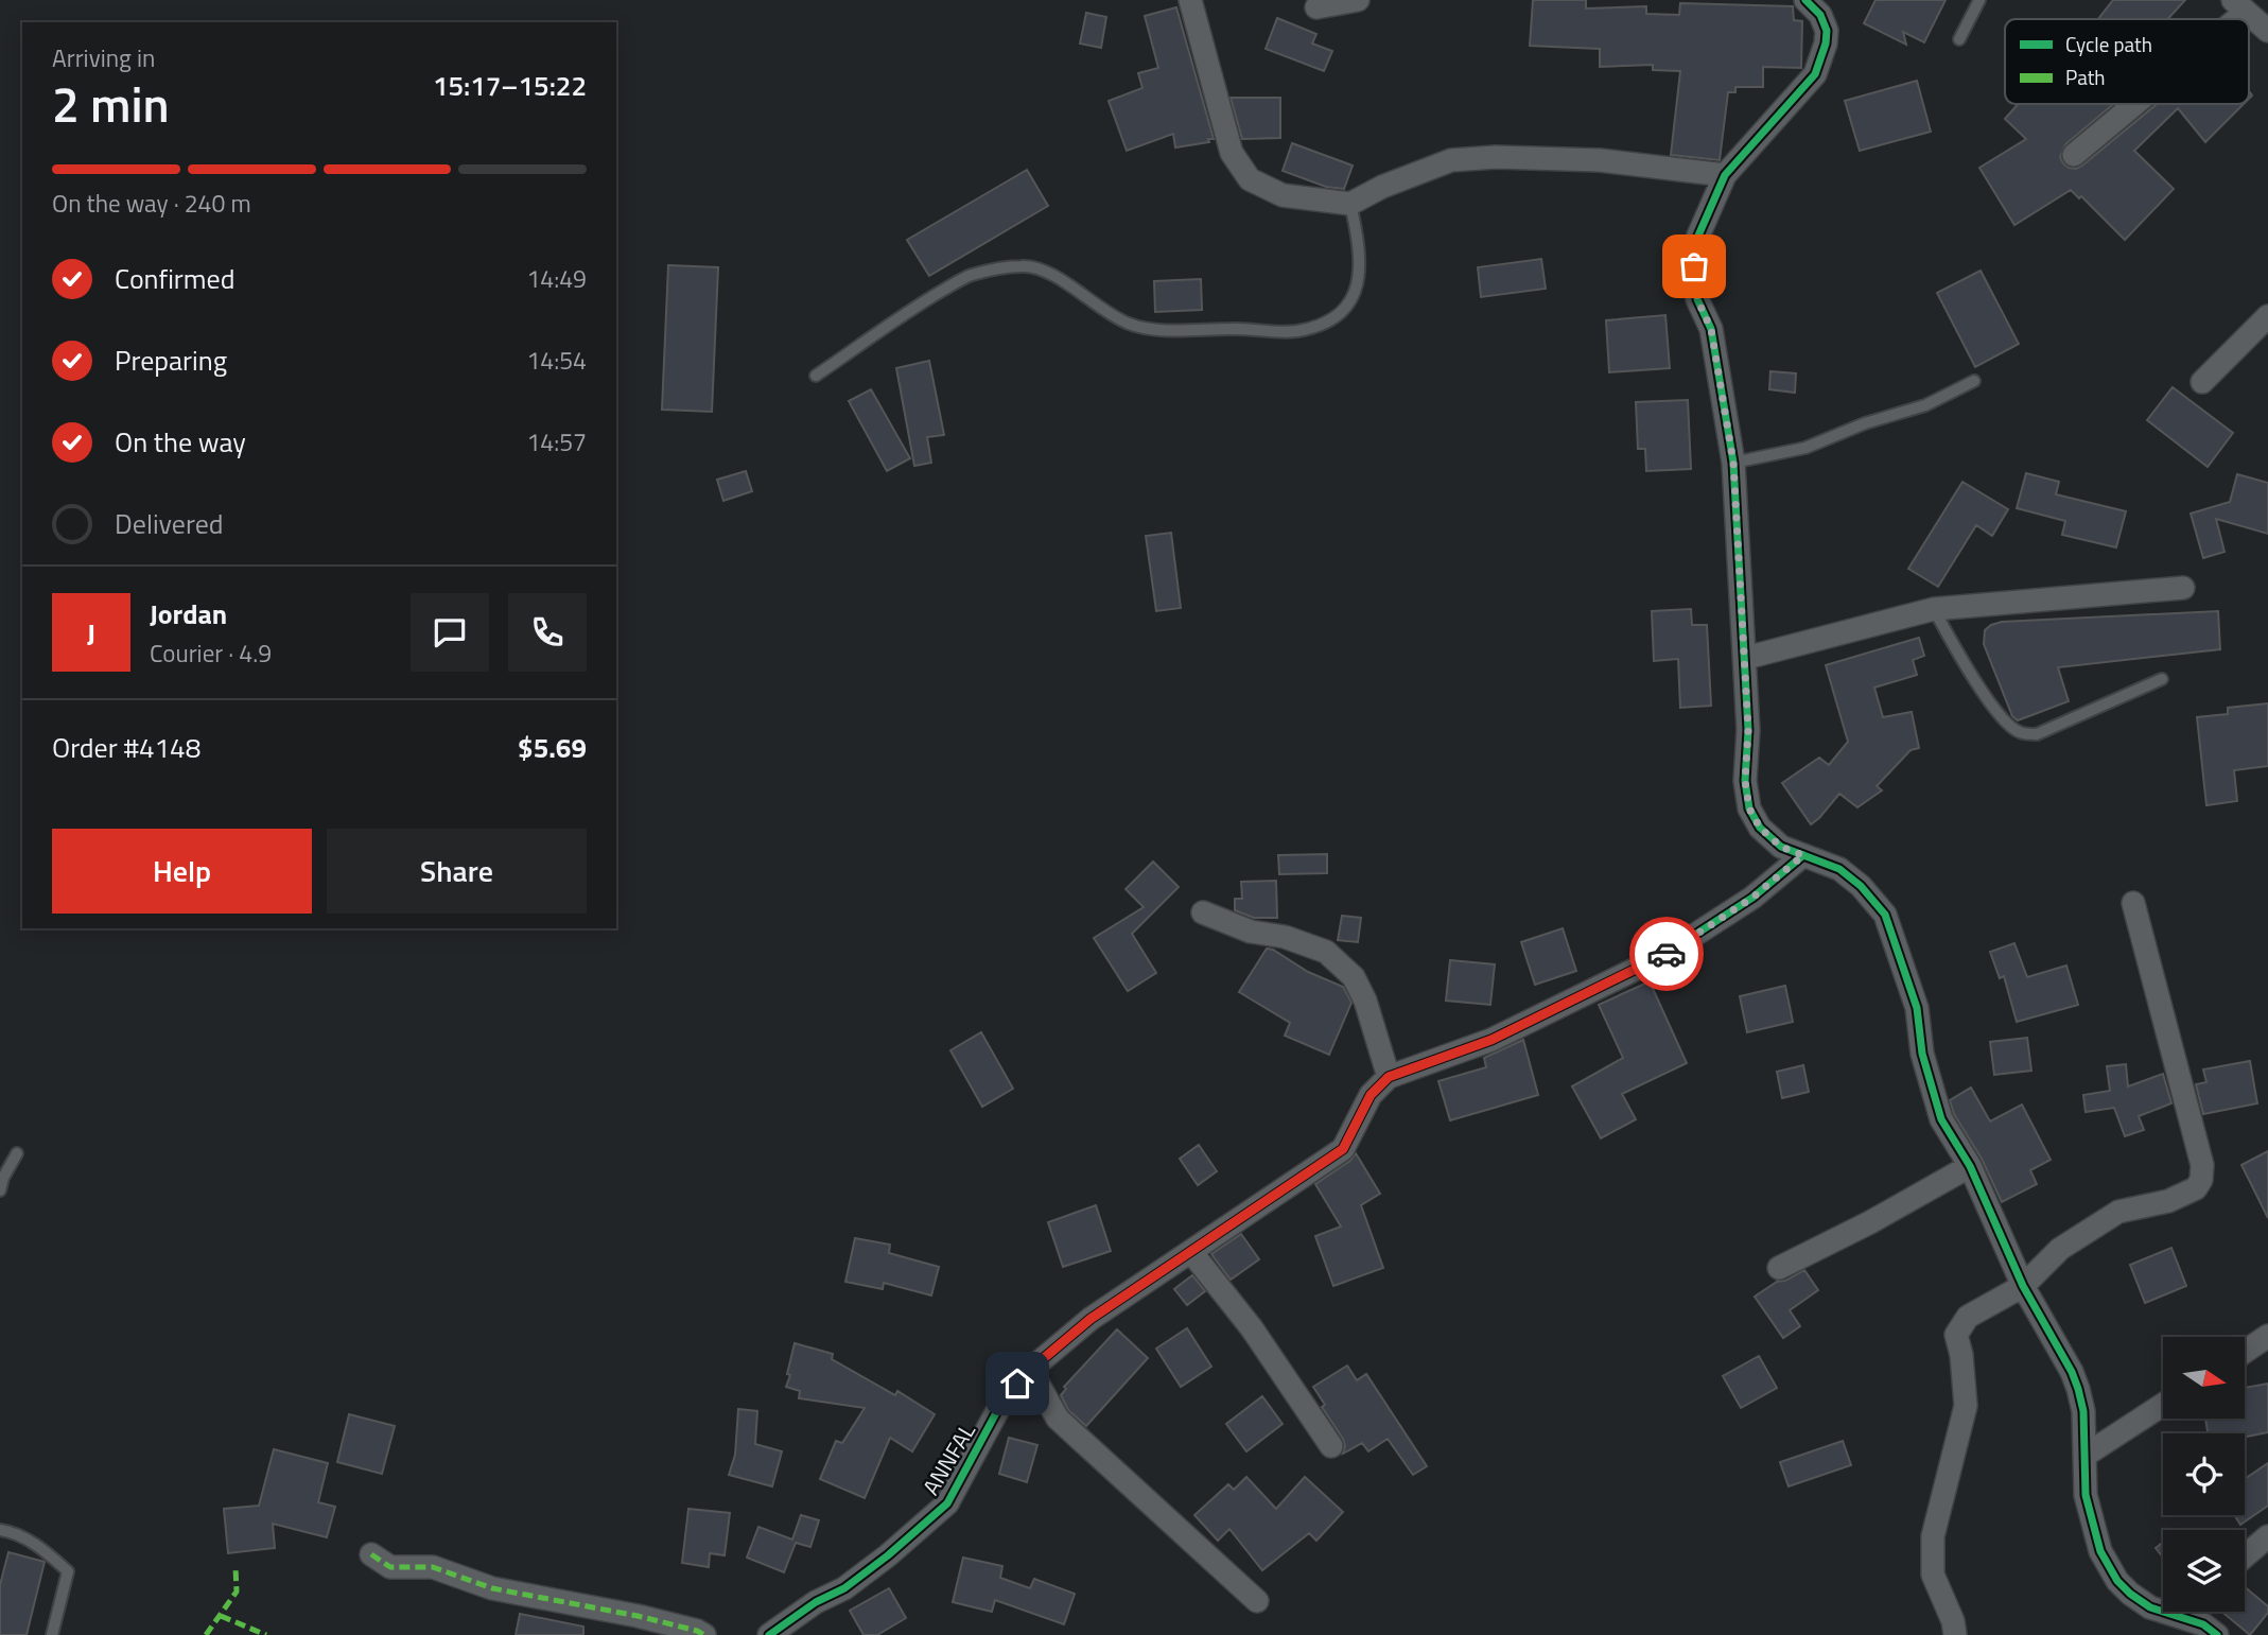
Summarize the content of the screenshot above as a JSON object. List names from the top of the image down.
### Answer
{
  "streets": {
    "street": ["ANNFAL"]
  },
  "legend": ["Cycle path", "Path"],
  "north": "right",
  "page": {
    "heading": ["2 min", "Arriving in", "15:17–15:22"],
    "panel": [
      "Jordan",
      "Courier · 4.9",
      "Order #4148",
      "$5.69"
    ],
    "bar": "On the way · 240 m",
    "list": [
      ["Confirmed", "14:49"],
      ["Preparing", "14:54"],
      ["On the way", "14:57"],
      "Delivered"
    ],
    "round": "J",
    "buttons": ["Help", "Share"]
  }
}
